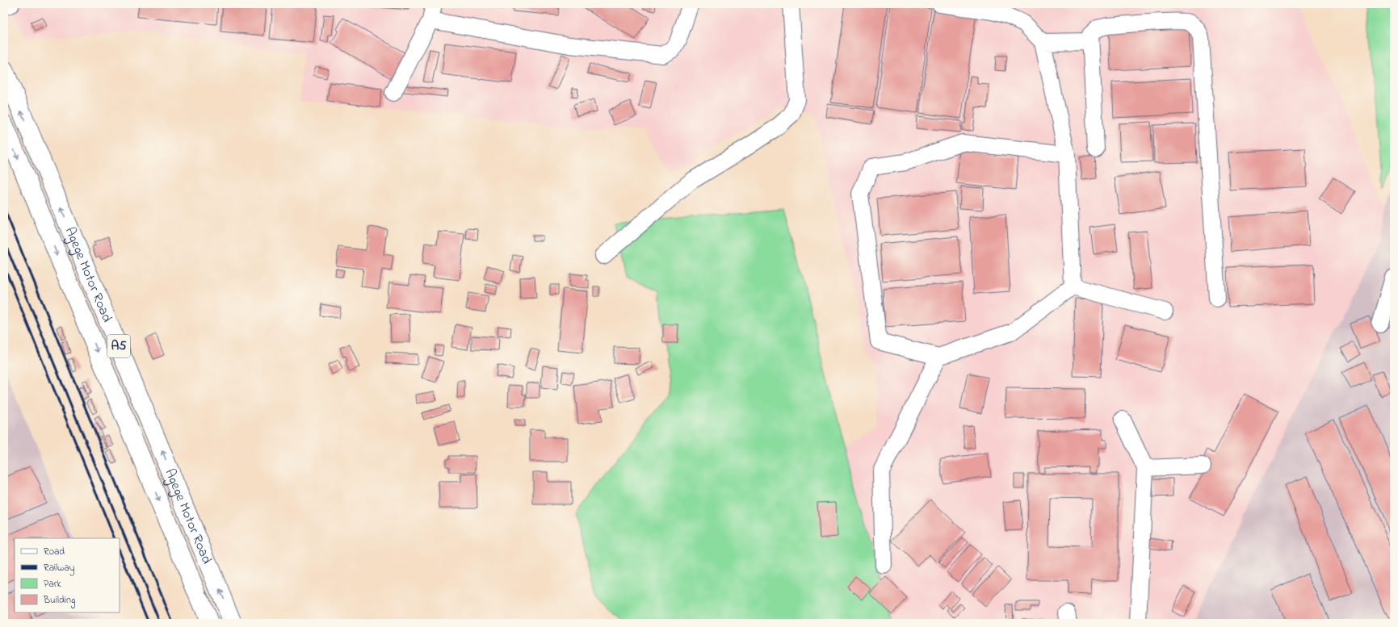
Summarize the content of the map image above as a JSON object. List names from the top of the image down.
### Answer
{
  "streets": {
    "highway": ["Agege Motor Road", "A5"]
  },
  "legend": [
    "Road",
    "Railway",
    "Park",
    "Building"
  ]
}
